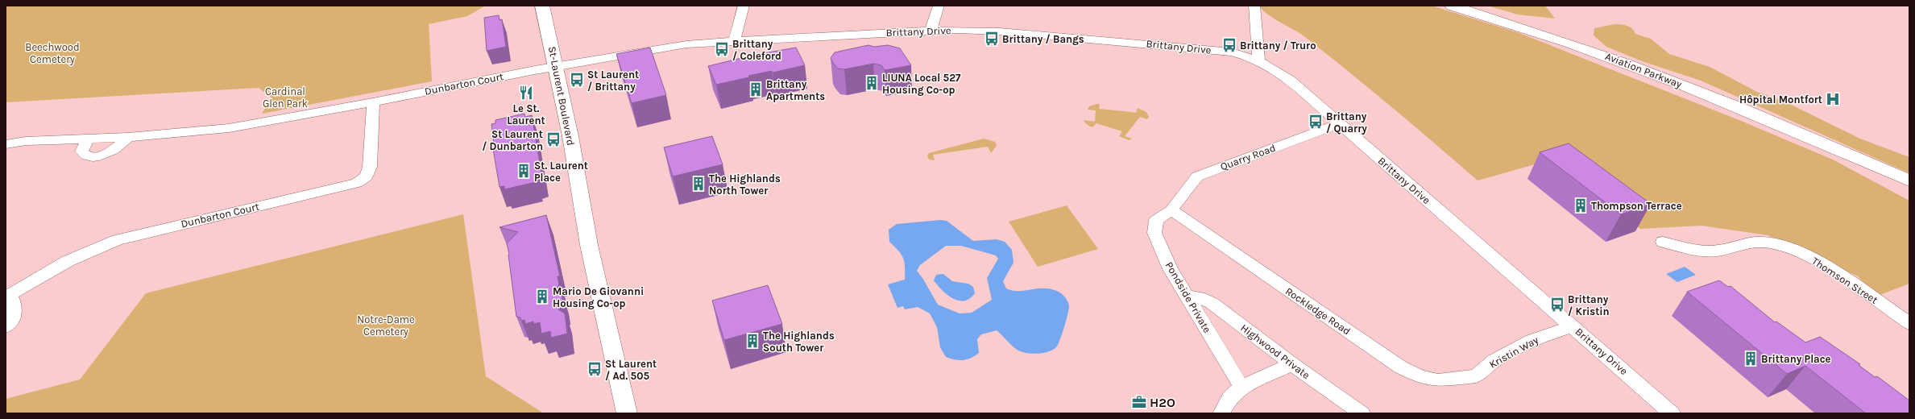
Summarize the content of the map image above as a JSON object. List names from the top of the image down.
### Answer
{
  "streets": {
    "main road": ["Aviation Parkway", "St-Laurent Boulevard"],
    "street": [
      "Brittany Drive",
      "Dunbarton Court",
      "Quarry Road",
      "Thomson Street",
      "Pondside Private",
      "Rockledge Road",
      "Highwood Private",
      "Kristin Way"
    ]
  },
  "crossings": [
    ["Brittany Drive", "Dunbarton Court"],
    ["Brittany Drive", "St-Laurent Boulevard"],
    ["Brittany Drive", "Quarry Road"],
    ["Brittany Drive", "Kristin Way"],
    ["Dunbarton Court", "St-Laurent Boulevard"],
    ["Quarry Road", "Pondside Private"],
    ["Quarry Road", "Rockledge Road"],
    ["Pondside Private", "Rockledge Road"],
    ["Pondside Private", "Highwood Private"],
    ["Rockledge Road", "Kristin Way"]
  ],
  "parks": ["Beechwood Cemetery", "Cardinal Glen Park", "Notre-Dame Cemetery"],
  "places": {
    "bus stop": [
      "Brittany / Bangs",
      "Brittany / Truro",
      "Brittany / Coleford",
      "St Laurent / Brittany",
      "Brittany / Quarry",
      "St Laurent / Dunbarton",
      "Brittany / Kristin",
      "St Laurent / Ad. 505"
    ],
    "building": [
      "LIUNA Local 527 Housing Co-op",
      "Brittany Apartments",
      "St. Laurent Place",
      "The Highlands North Tower",
      "Thompson Terrace",
      "Mario De Giovanni Housing Co-op",
      "The Highlands South Tower",
      "Brittany Place"
    ],
    "restaurant": ["Le St. Laurent"],
    "hospital": ["Hôpital Montfort"],
    "office": ["H2O"]
  }
}
